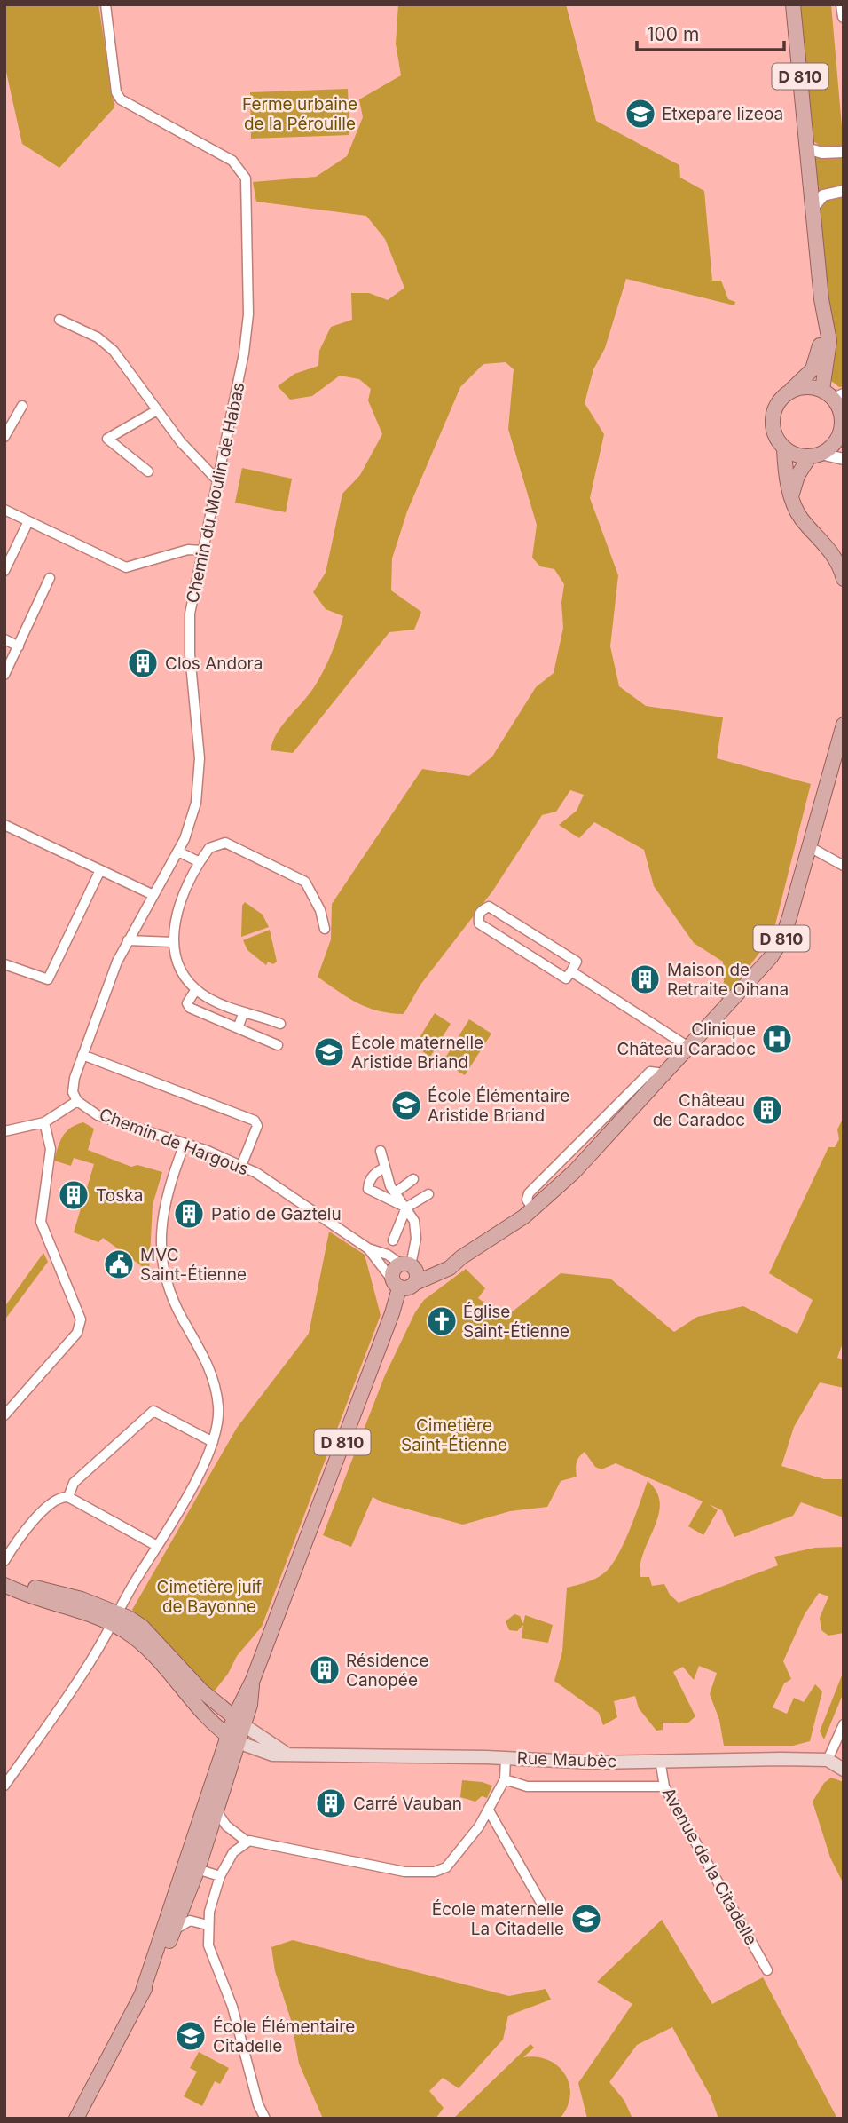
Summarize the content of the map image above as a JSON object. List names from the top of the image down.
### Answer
{
  "streets": {
    "main road": ["D 810", "Rue Maubèc"],
    "street": ["Chemin du Moulin de Habas", "Chemin de Hargous", "Avenue de la Citadelle"]
  },
  "crossings": [
    ["D 810", "Chemin de Hargous"],
    ["D 810", "Rue Maubèc"],
    ["Chemin du Moulin de Habas", "Chemin de Hargous"],
    ["Rue Maubèc", "Avenue de la Citadelle"]
  ],
  "parks": ["Ferme urbaine de la Pérouille", "Cimetière Saint-Étienne", "Cimetière juif de Bayonne"],
  "places": {
    "school or university": [
      "Etxepare lizeoa",
      "École maternelle Aristide Briand",
      "École Élémentaire Aristide Briand",
      "École maternelle La Citadelle",
      "École Élémentaire Citadelle"
    ],
    "building": [
      "Clos Andora",
      "Maison de Retraite Oihana",
      "Château de Caradoc",
      "Toska",
      "Patio de Gaztelu",
      "Résidence Canopée",
      "Carré Vauban"
    ],
    "hospital": ["Clinique Château Caradoc"],
    "public building": ["MVC Saint-Étienne"],
    "church": ["Église Saint-Étienne"]
  },
  "scale_bar": "100 m"
}
